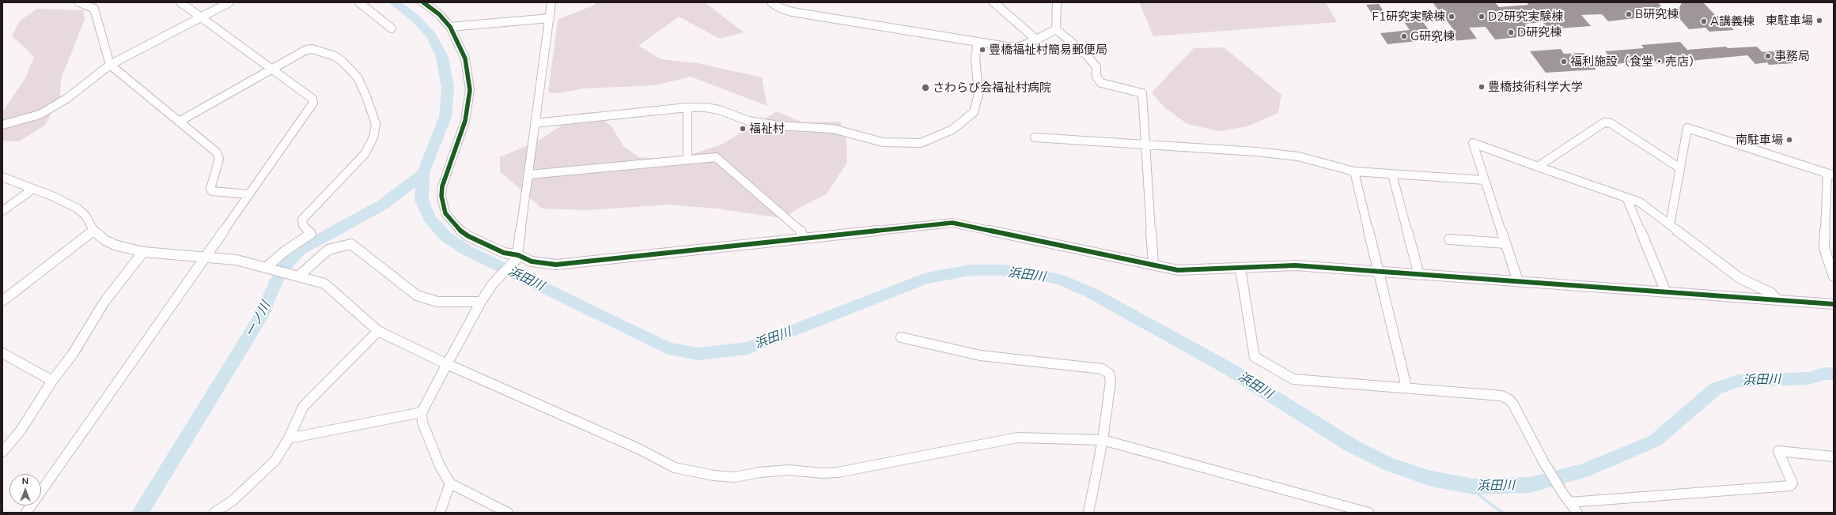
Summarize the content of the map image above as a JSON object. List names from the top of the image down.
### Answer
{
  "water": ["浜田川", "一ノ川"],
  "places": [
    "B研究棟",
    "F1研究実験棟",
    "D2研究実験棟",
    "東駐車場",
    "A講義棟",
    "D研究棟",
    "G研究棟",
    "豊橋福祉村簡易郵便局",
    "事務局",
    "福利施設（食堂・売店）",
    "豊橋技術科学大学",
    "さわらび会福祉村病院",
    "福祉村",
    "南駐車場"
  ],
  "north": "top"
}
